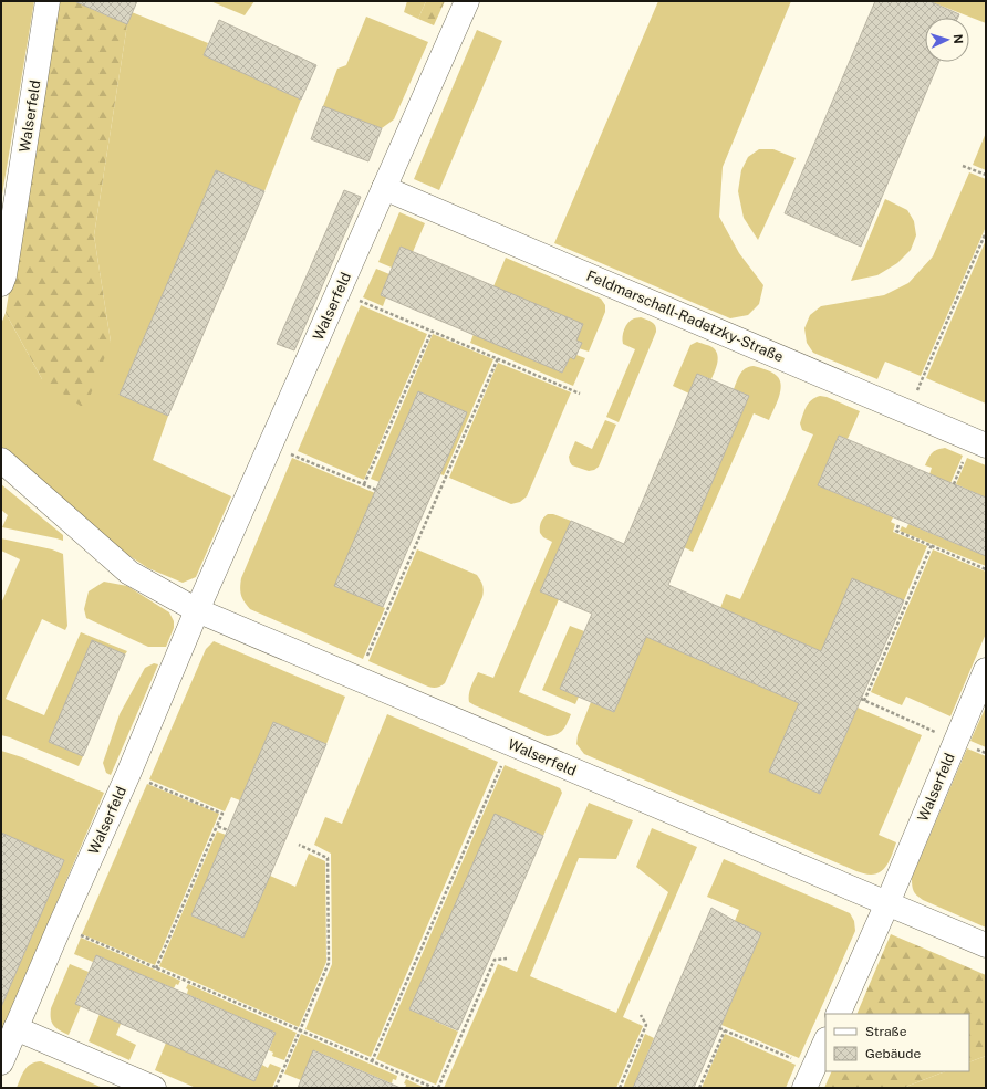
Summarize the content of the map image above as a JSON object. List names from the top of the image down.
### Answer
{
  "streets": {
    "lane": ["Walserfeld", "Feldmarschall-Radetzky-Straße"]
  },
  "crossings": [
    ["Walserfeld", "Feldmarschall-Radetzky-Straße"]
  ],
  "legend": ["Straße", "Gebäude"],
  "north": "right"
}
